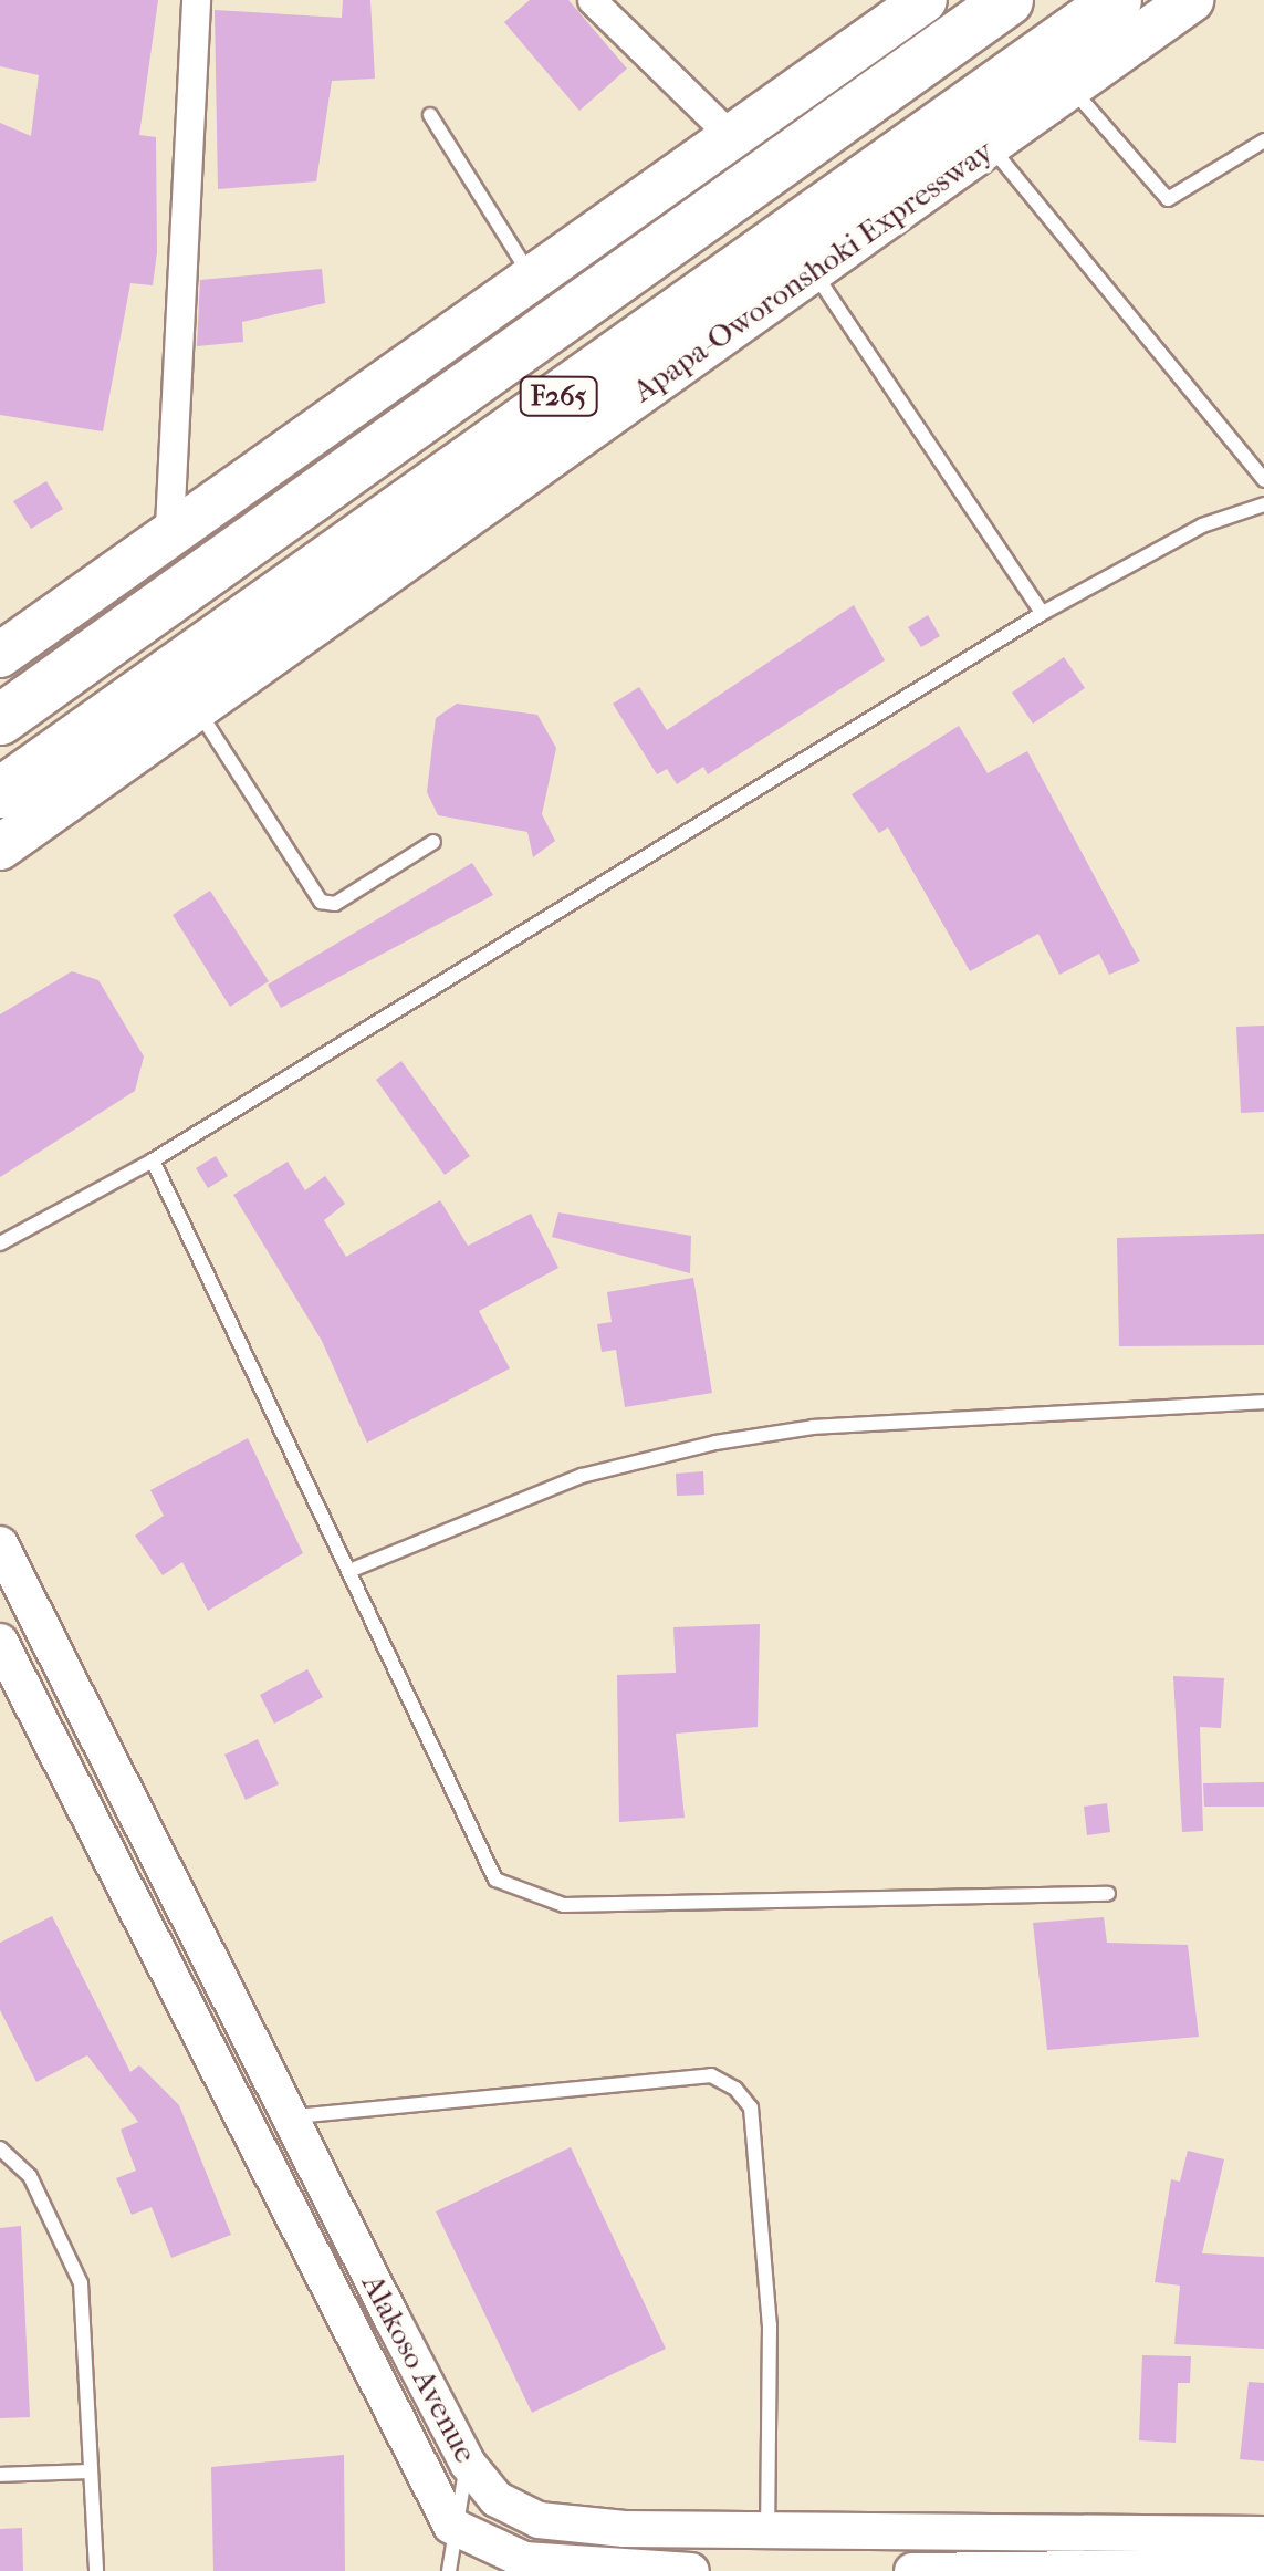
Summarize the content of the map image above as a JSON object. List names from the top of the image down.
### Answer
{
  "streets": {
    "highway": ["Apapa-Oworonshoki Expressway", "F265"],
    "street": ["Alakoso Avenue"]
  }
}
